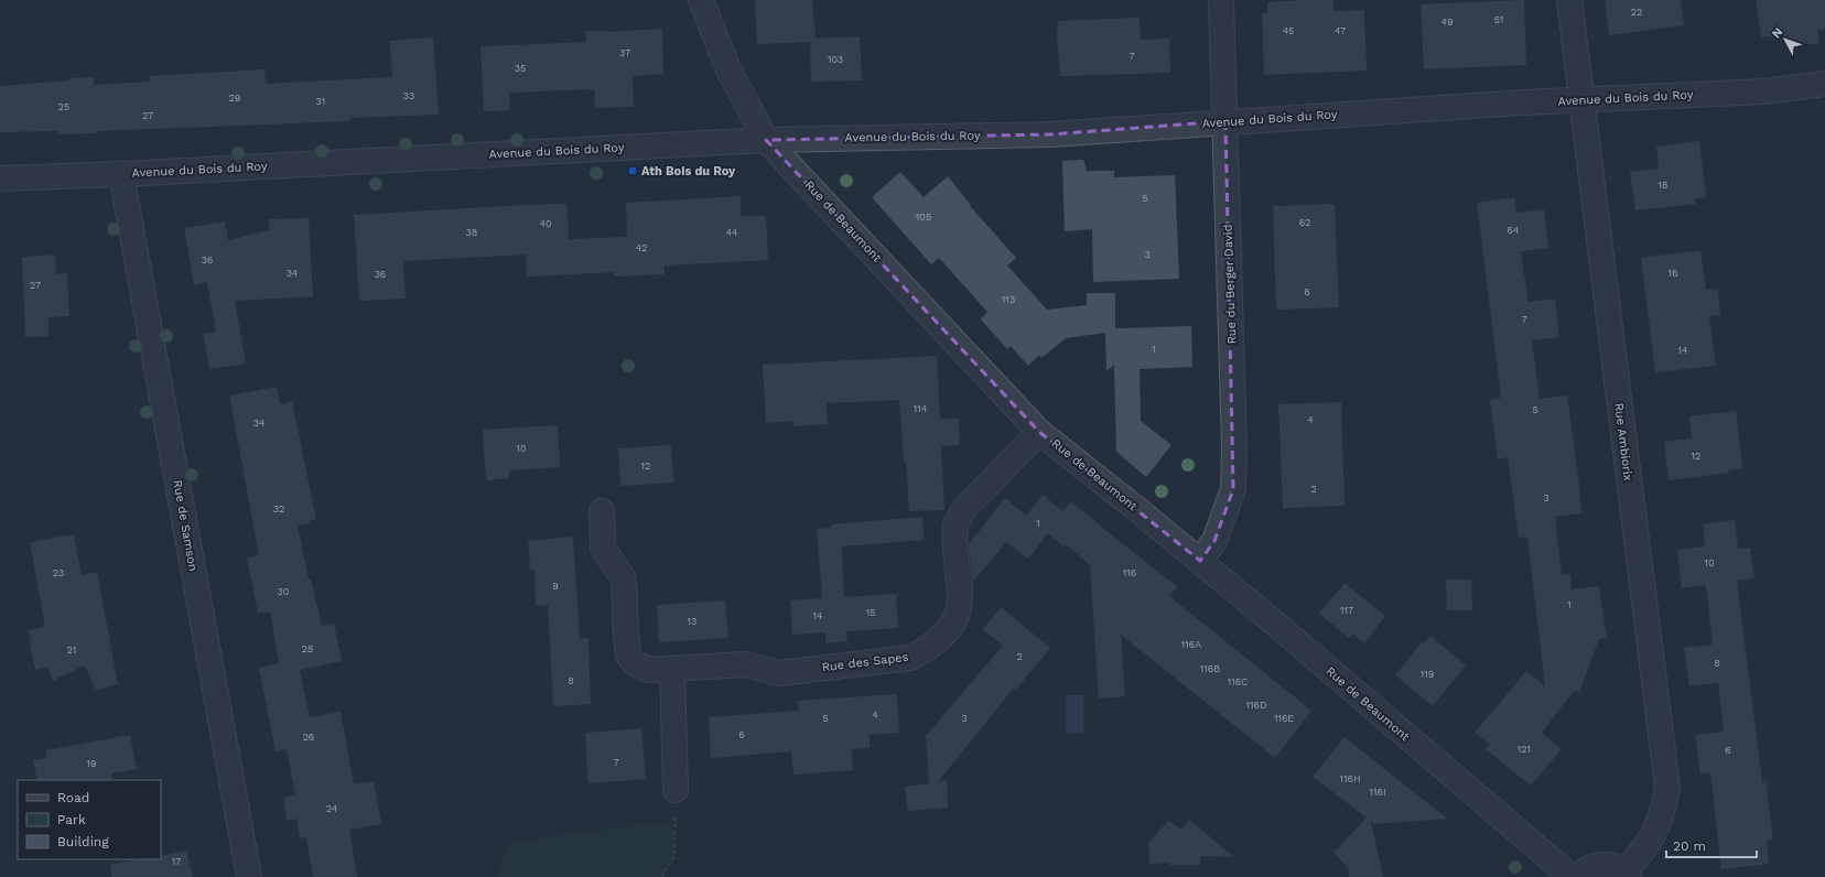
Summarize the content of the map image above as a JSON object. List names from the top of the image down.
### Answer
{
  "streets": {
    "street": [
      "Avenue du Bois du Roy",
      "Rue de Beaumont",
      "Rue du Berger David",
      "Rue Ambiorix",
      "Rue de Samson",
      "Rue des Sapes"
    ]
  },
  "crossings": [
    ["Avenue du Bois du Roy", "Rue de Beaumont"],
    ["Avenue du Bois du Roy", "Rue du Berger David"],
    ["Avenue du Bois du Roy", "Rue Ambiorix"],
    ["Avenue du Bois du Roy", "Rue de Samson"],
    ["Rue de Beaumont", "Rue du Berger David"],
    ["Rue de Beaumont", "Rue des Sapes"]
  ],
  "places": {
    "transit": ["Ath Bois du Roy"]
  },
  "house_numbers": [
    "22",
    "51",
    "49",
    "45",
    "47",
    "37",
    "7",
    "103",
    "35",
    "33",
    "29",
    "31",
    "25",
    "27",
    "18",
    "5",
    "105",
    "62",
    "40",
    "64",
    "38",
    "44",
    "42",
    "3",
    "36",
    "34",
    "16",
    "36",
    "27",
    "6",
    "113",
    "7",
    "1",
    "14",
    "114",
    "5",
    "4",
    "34",
    "10",
    "12",
    "12",
    "2",
    "3",
    "32",
    "1",
    "10",
    "23",
    "116",
    "9",
    "30",
    "1",
    "117",
    "15",
    "14",
    "13",
    "116A",
    "28",
    "21",
    "2",
    "8",
    "116B",
    "119",
    "8",
    "116C",
    "116D",
    "4",
    "5",
    "3",
    "116E",
    "6",
    "26",
    "121",
    "6",
    "7",
    "19",
    "116H",
    "116I",
    "24",
    "17"
  ],
  "legend": ["Road", "Park", "Building"],
  "scale_bar": "20 m",
  "north": "top left"
}
